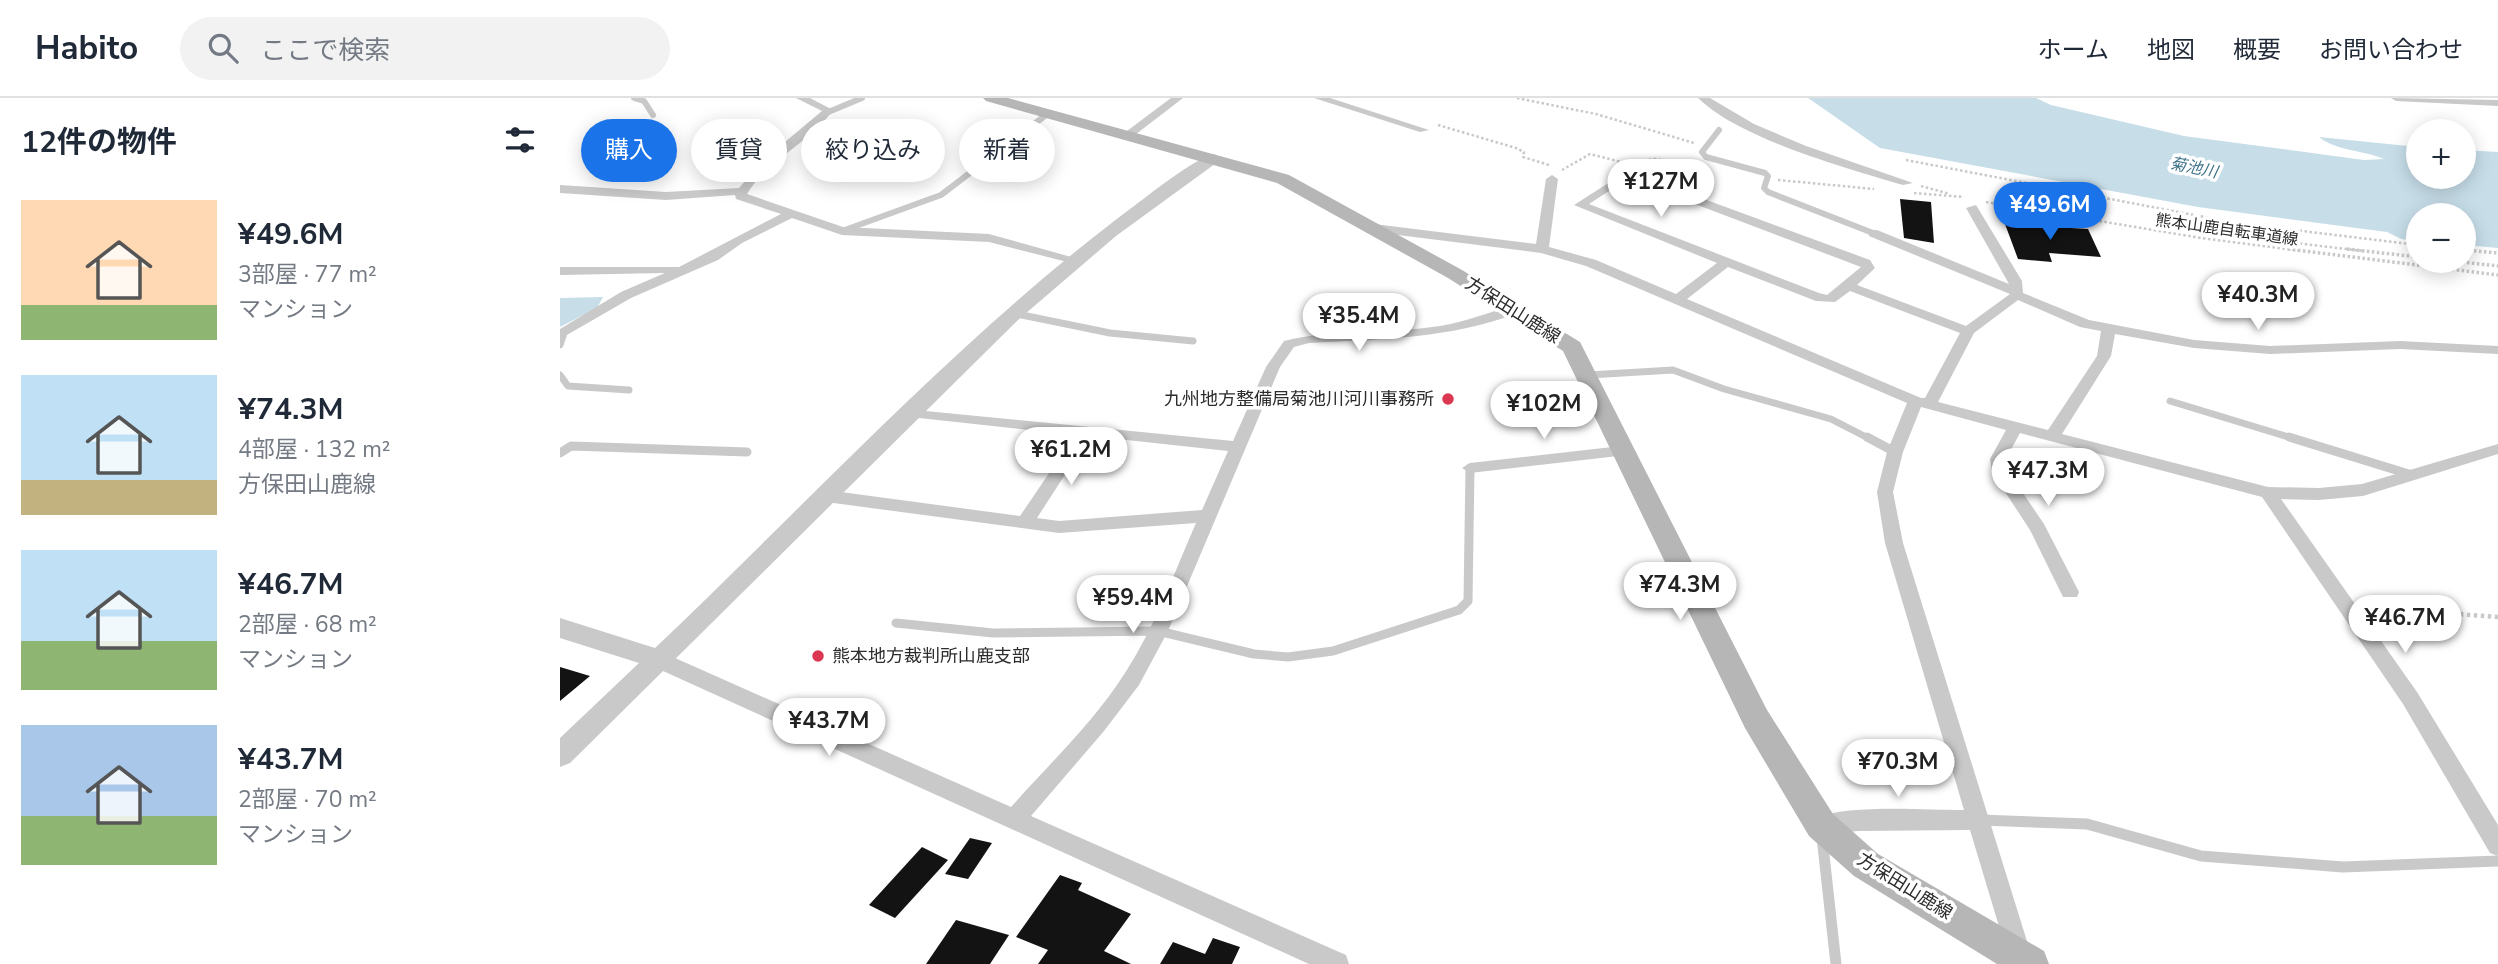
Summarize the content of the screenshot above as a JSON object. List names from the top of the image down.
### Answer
{
  "streets": {
    "main road": ["方保田山鹿線"],
    "path": ["熊本山鹿自転車道線"]
  },
  "water": ["菊池川"],
  "places": ["九州地方整備局菊池川河川事務所", "熊本地方裁判所山鹿支部"],
  "page": {
    "header": "Habito",
    "search": "ここで検索",
    "nav": [
      "ホーム",
      "地図",
      "概要",
      "お問い合わせ"
    ],
    "heading": "12件の物件",
    "map_buttons": ["+", "−"],
    "chip": [
      "購入",
      "賃貸",
      "絞り込み",
      "新着"
    ],
    "price": [
      "¥127M",
      "¥49.6M",
      "¥40.3M",
      "¥35.4M",
      "¥102M",
      "¥61.2M",
      "¥47.3M",
      "¥74.3M",
      "¥59.4M",
      "¥46.7M",
      "¥43.7M",
      "¥70.3M"
    ],
    "list": [
      {
        "name": "¥49.6M",
        "note": "3部屋 · 77 m² · マンション"
      },
      {
        "name": "¥74.3M",
        "note": "4部屋 · 132 m² · 方保田山鹿線"
      },
      {
        "name": "¥46.7M",
        "note": "2部屋 · 68 m² · マンション"
      },
      {
        "name": "¥43.7M",
        "note": "2部屋 · 70 m² · マンション"
      }
    ]
  }
}
